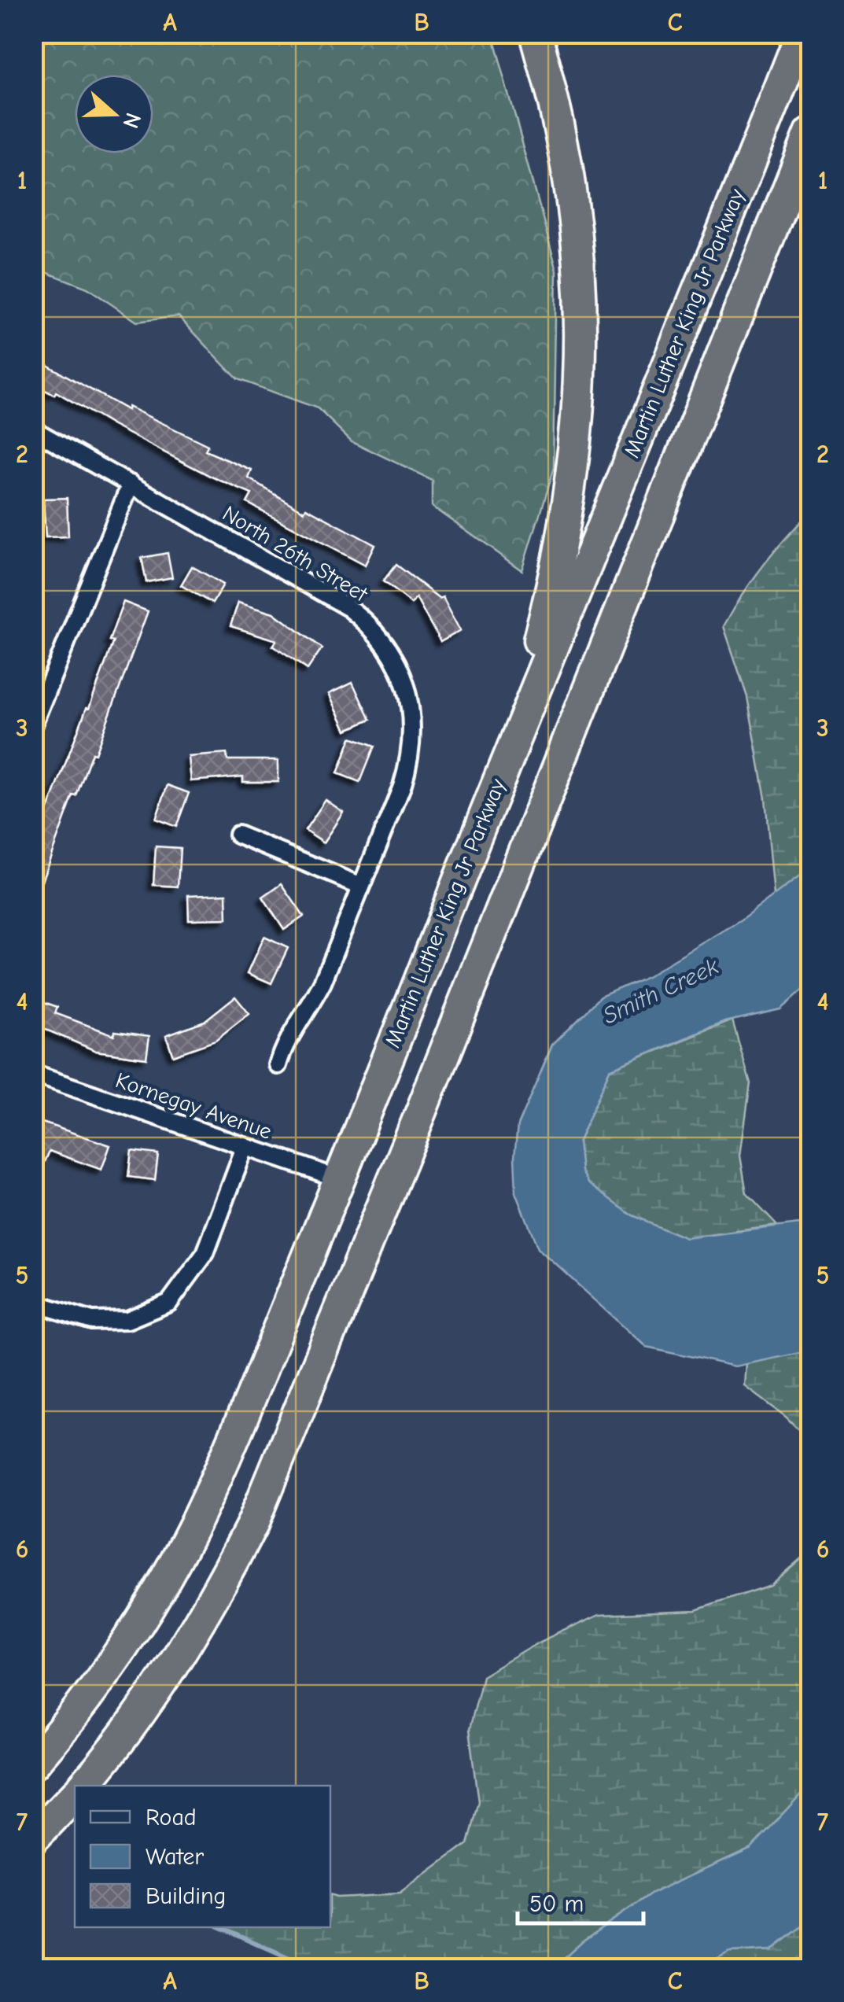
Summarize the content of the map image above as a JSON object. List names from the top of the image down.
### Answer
{
  "streets": {
    "highway": ["Martin Luther King Jr Parkway"],
    "street": ["North 26th Street", "Kornegay Avenue"]
  },
  "crossings": [
    ["Martin Luther King Jr Parkway", "Kornegay Avenue"]
  ],
  "water": ["Smith Creek"],
  "legend": ["Road", "Water", "Building"],
  "scale_bar": "50 m",
  "north": "right",
  "grid": {
    "columns": ["A", "B", "C"],
    "rows": [
      "1",
      "2",
      "3",
      "4",
      "5",
      "6",
      "7"
    ]
  }
}
